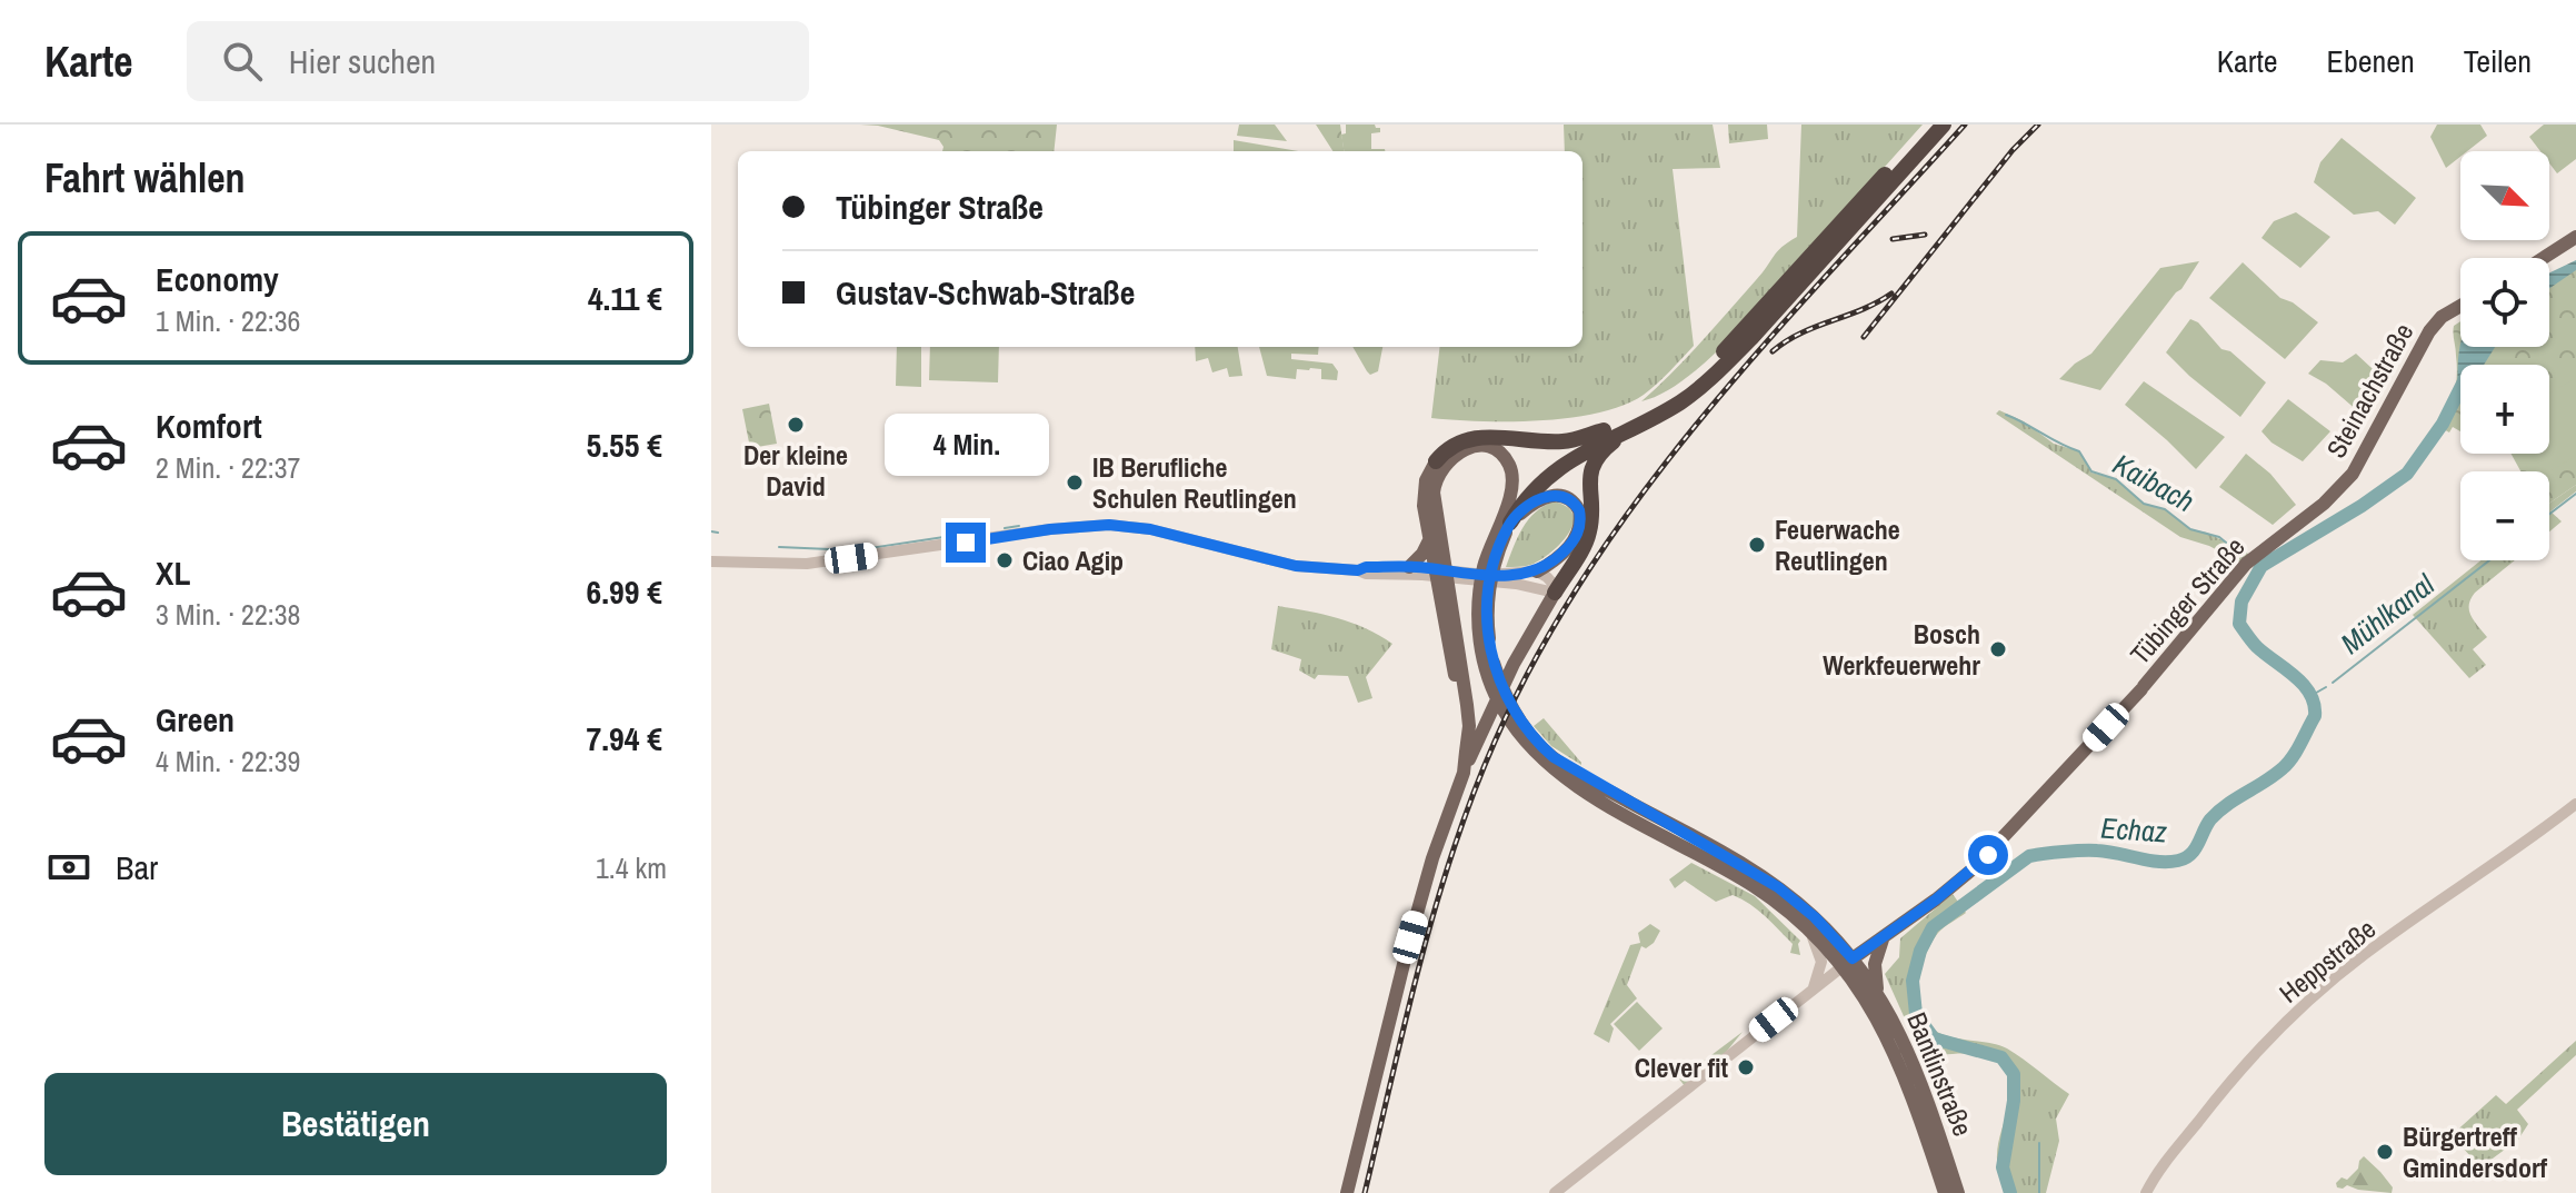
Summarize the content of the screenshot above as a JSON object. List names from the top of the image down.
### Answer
{
  "streets": {
    "main road": ["Steinachstraße", "Tübinger Straße", "Bantlinstraße"],
    "street": ["Heppstraße"]
  },
  "crossings": [
    ["Steinachstraße", "Tübinger Straße"],
    ["Tübinger Straße", "Bantlinstraße"]
  ],
  "water": ["Kaibach", "Mühlkanal", "Echaz"],
  "places": [
    "Der kleine David",
    "IB Berufliche Schulen Reutlingen",
    "Feuerwache Reutlingen",
    "Ciao Agip",
    "Bosch Werkfeuerwehr",
    "Clever fit",
    "Bürgertreff Gmindersdorf"
  ],
  "north": "bottom right",
  "page": {
    "header": "Karte",
    "search": "Hier suchen",
    "nav": ["Karte", "Ebenen", "Teilen"],
    "heading": "Fahrt wählen",
    "map_buttons": ["+", "−"],
    "banner": ["Tübinger Straße", "Gustav-Schwab-Straße"],
    "list": [
      {
        "name": "Economy",
        "note": "1 Min. · 22:36",
        "value": "4.11 €"
      },
      {
        "name": "Komfort",
        "note": "2 Min. · 22:37",
        "value": "5.55 €"
      },
      {
        "name": "XL",
        "note": "3 Min. · 22:38",
        "value": "6.99 €"
      },
      {
        "name": "Green",
        "note": "4 Min. · 22:39",
        "value": "7.94 €"
      }
    ],
    "bubble": "4 Min.",
    "pay": ["Bar", "1.4 km"],
    "buttons": "Bestätigen"
  }
}
